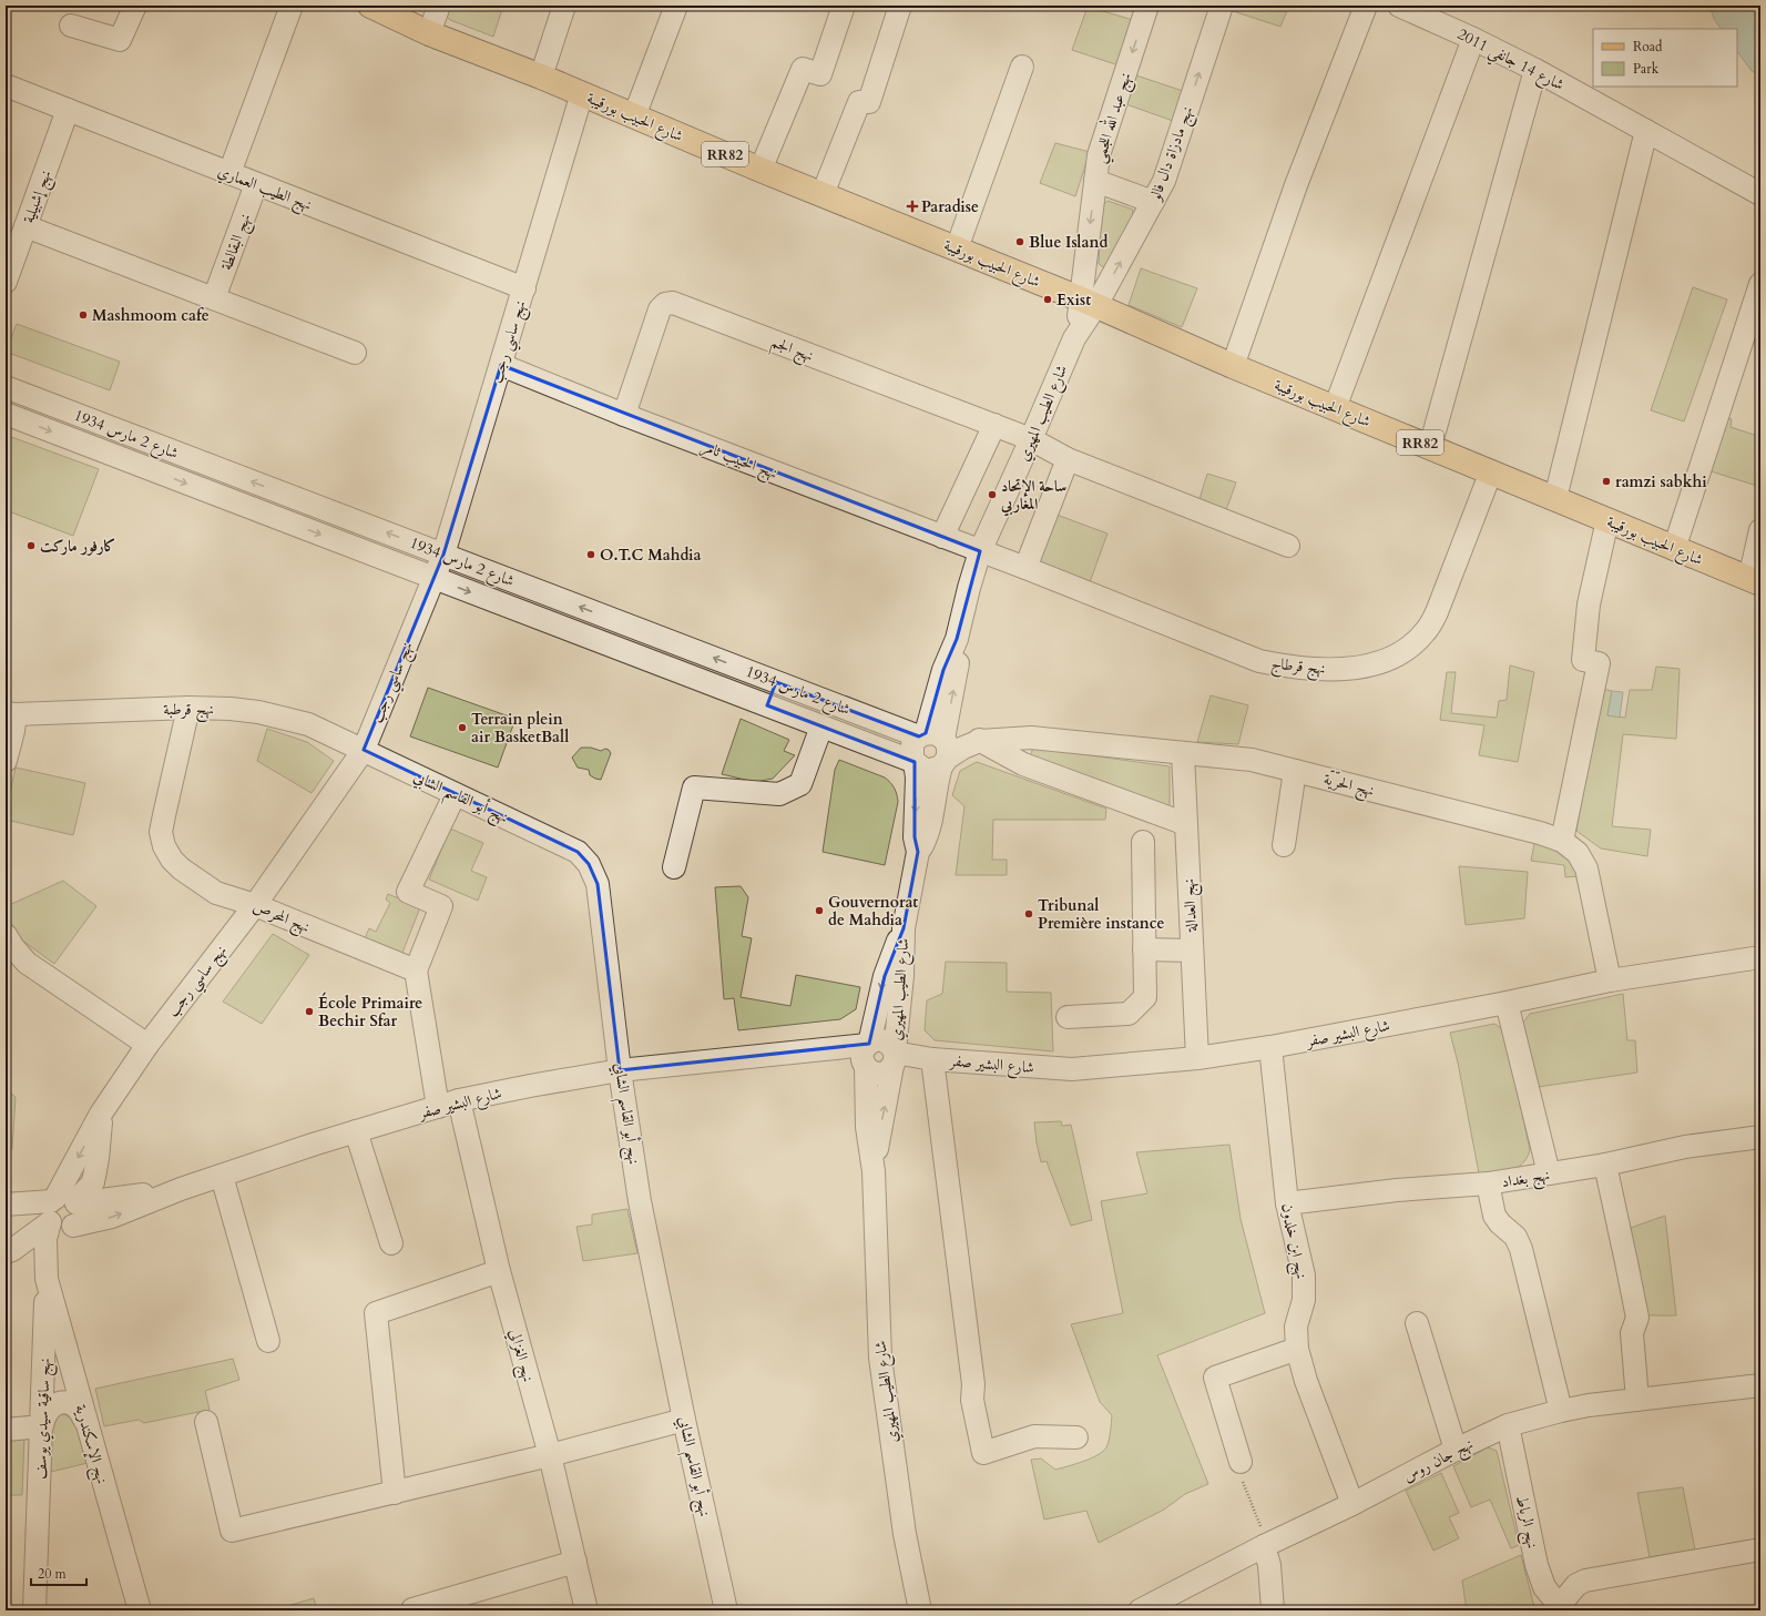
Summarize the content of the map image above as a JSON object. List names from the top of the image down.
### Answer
{
  "streets": {
    "main road": ["شارع الحبيب بورقيبة", "RR82"],
    "street": [
      "شارع 14 جانفي 2011",
      "نهج عبد الله اللجمي",
      "نهج مادزاة دال فالو",
      "نهج الطيب العماري",
      "نهج إشبيلية",
      "نهج البقالطة",
      "نهج ساسي رجب",
      "نهج الجم",
      "شارع الطيب المهيري",
      "شارع 2 مارس 1934",
      "نهج الحبيب ثامر",
      "نهج قرطاج",
      "نهج قرطبة",
      "نهج الحرّيّة",
      "نهج أبو القاسم الشابي",
      "نهج العدالة",
      "نهج المحرص",
      "شارع البشير صفر",
      "نهج بغداد",
      "نهج ابن خلدون",
      "نهج الغزالي",
      "نهج ساقية سيدي يوسف",
      "نهج الإسكندرية",
      "نهج جان روس",
      "نهج الرباط"
    ]
  },
  "crossings": [
    ["شارع الحبيب بورقيبة", "نهج عبد الله اللجمي"],
    ["شارع الحبيب بورقيبة", "نهج مادزاة دال فالو"],
    ["شارع الحبيب بورقيبة", "نهج ساسي رجب"],
    ["شارع الحبيب بورقيبة", "نهج قرطاج"],
    ["نهج عبد الله اللجمي", "نهج مادزاة دال فالو"],
    ["نهج عبد الله اللجمي", "شارع الطيب المهيري"],
    ["نهج الطيب العماري", "نهج إشبيلية"],
    ["نهج الطيب العماري", "نهج البقالطة"],
    ["نهج الطيب العماري", "نهج ساسي رجب"],
    ["نهج ساسي رجب", "شارع 2 مارس 1934"],
    ["نهج ساسي رجب", "نهج الحبيب ثامر"],
    ["نهج ساسي رجب", "نهج قرطبة"],
    ["نهج ساسي رجب", "نهج أبو القاسم الشابي"],
    ["نهج ساسي رجب", "نهج المحرص"],
    ["نهج ساسي رجب", "شارع البشير صفر"],
    ["نهج ساسي رجب", "نهج ساقية سيدي يوسف"],
    ["نهج الجم", "شارع الطيب المهيري"],
    ["نهج الجم", "نهج الحبيب ثامر"],
    ["شارع الطيب المهيري", "شارع 2 مارس 1934"],
    ["شارع الطيب المهيري", "نهج الحبيب ثامر"],
    ["شارع الطيب المهيري", "نهج قرطاج"],
    ["شارع الطيب المهيري", "شارع البشير صفر"],
    ["نهج الحبيب ثامر", "نهج قرطاج"],
    ["نهج قرطبة", "نهج أبو القاسم الشابي"],
    ["نهج قرطبة", "نهج المحرص"],
    ["نهج الحرّيّة", "نهج العدالة"],
    ["نهج الحرّيّة", "شارع البشير صفر"],
    ["نهج أبو القاسم الشابي", "شارع البشير صفر"],
    ["نهج العدالة", "شارع البشير صفر"],
    ["شارع البشير صفر", "نهج ابن خلدون"],
    ["شارع البشير صفر", "نهج الغزالي"],
    ["شارع البشير صفر", "نهج ساقية سيدي يوسف"],
    ["نهج بغداد", "نهج ابن خلدون"],
    ["نهج ابن خلدون", "نهج جان روس"],
    ["نهج ساقية سيدي يوسف", "نهج الإسكندرية"],
    ["نهج جان روس", "نهج الرباط"]
  ],
  "places": {
    "health": ["Paradise"],
    "other": [
      "Blue Island",
      "Exist",
      "Mashmoom cafe",
      "ramzi sabkhi",
      "ساحة الإتحاد المغاربي",
      "كارفور ماركت",
      "O.T.C Mahdia",
      "Terrain plein air BasketBall",
      "Gouvernorat de Mahdia",
      "Tribunal Première instance",
      "École Primaire Bechir Sfar"
    ]
  },
  "legend": ["Road", "Park"],
  "scale_bar": "20 m"
}
